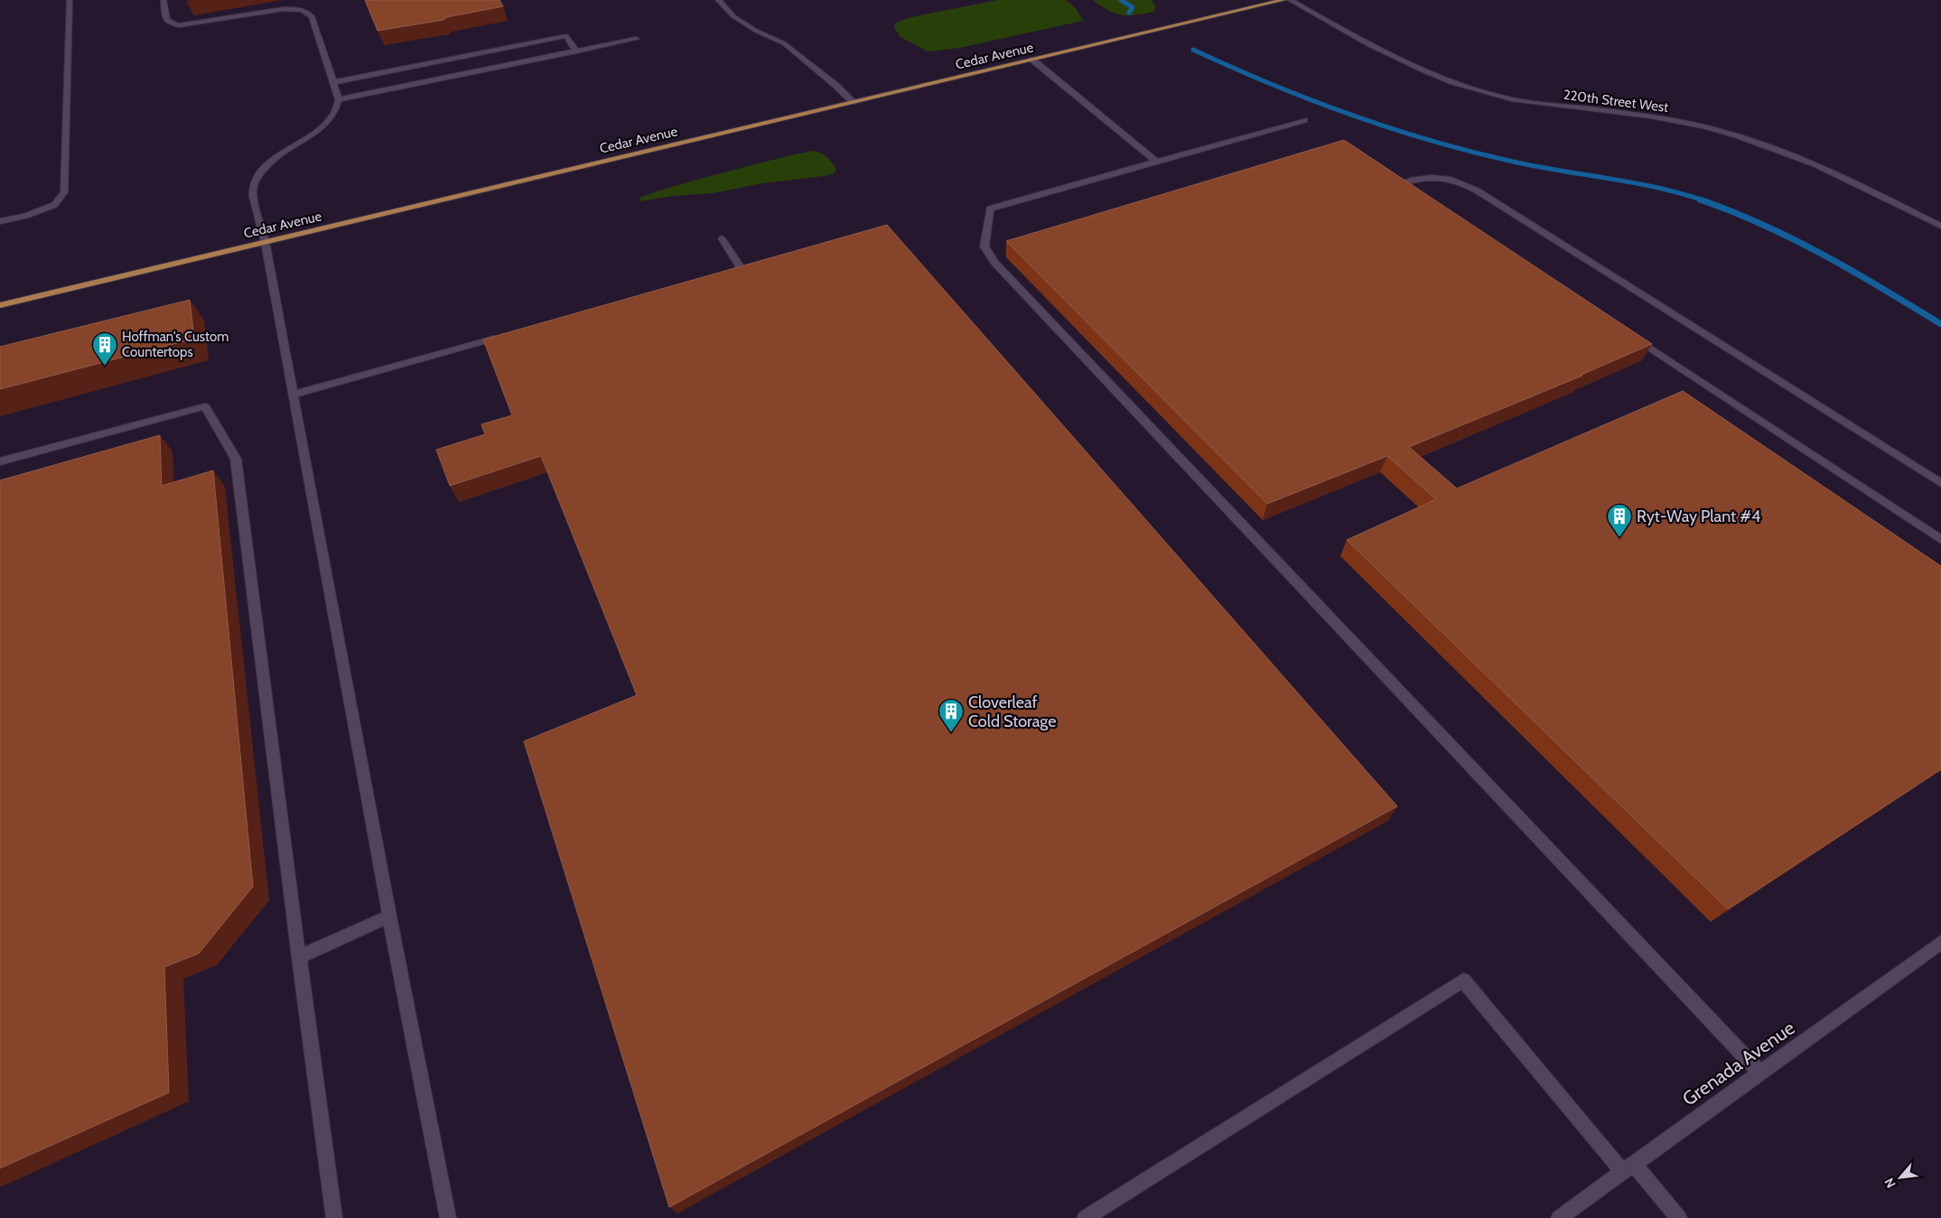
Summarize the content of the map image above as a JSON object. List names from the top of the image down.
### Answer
{
  "streets": {
    "main road": ["Cedar Avenue"],
    "street": ["220th Street West", "Grenada Avenue"]
  },
  "places": {
    "building": ["Hoffman's Custom Countertops", "Ryt-Way Plant #4", "Cloverleaf Cold Storage"]
  },
  "north": "bottom left"
}
